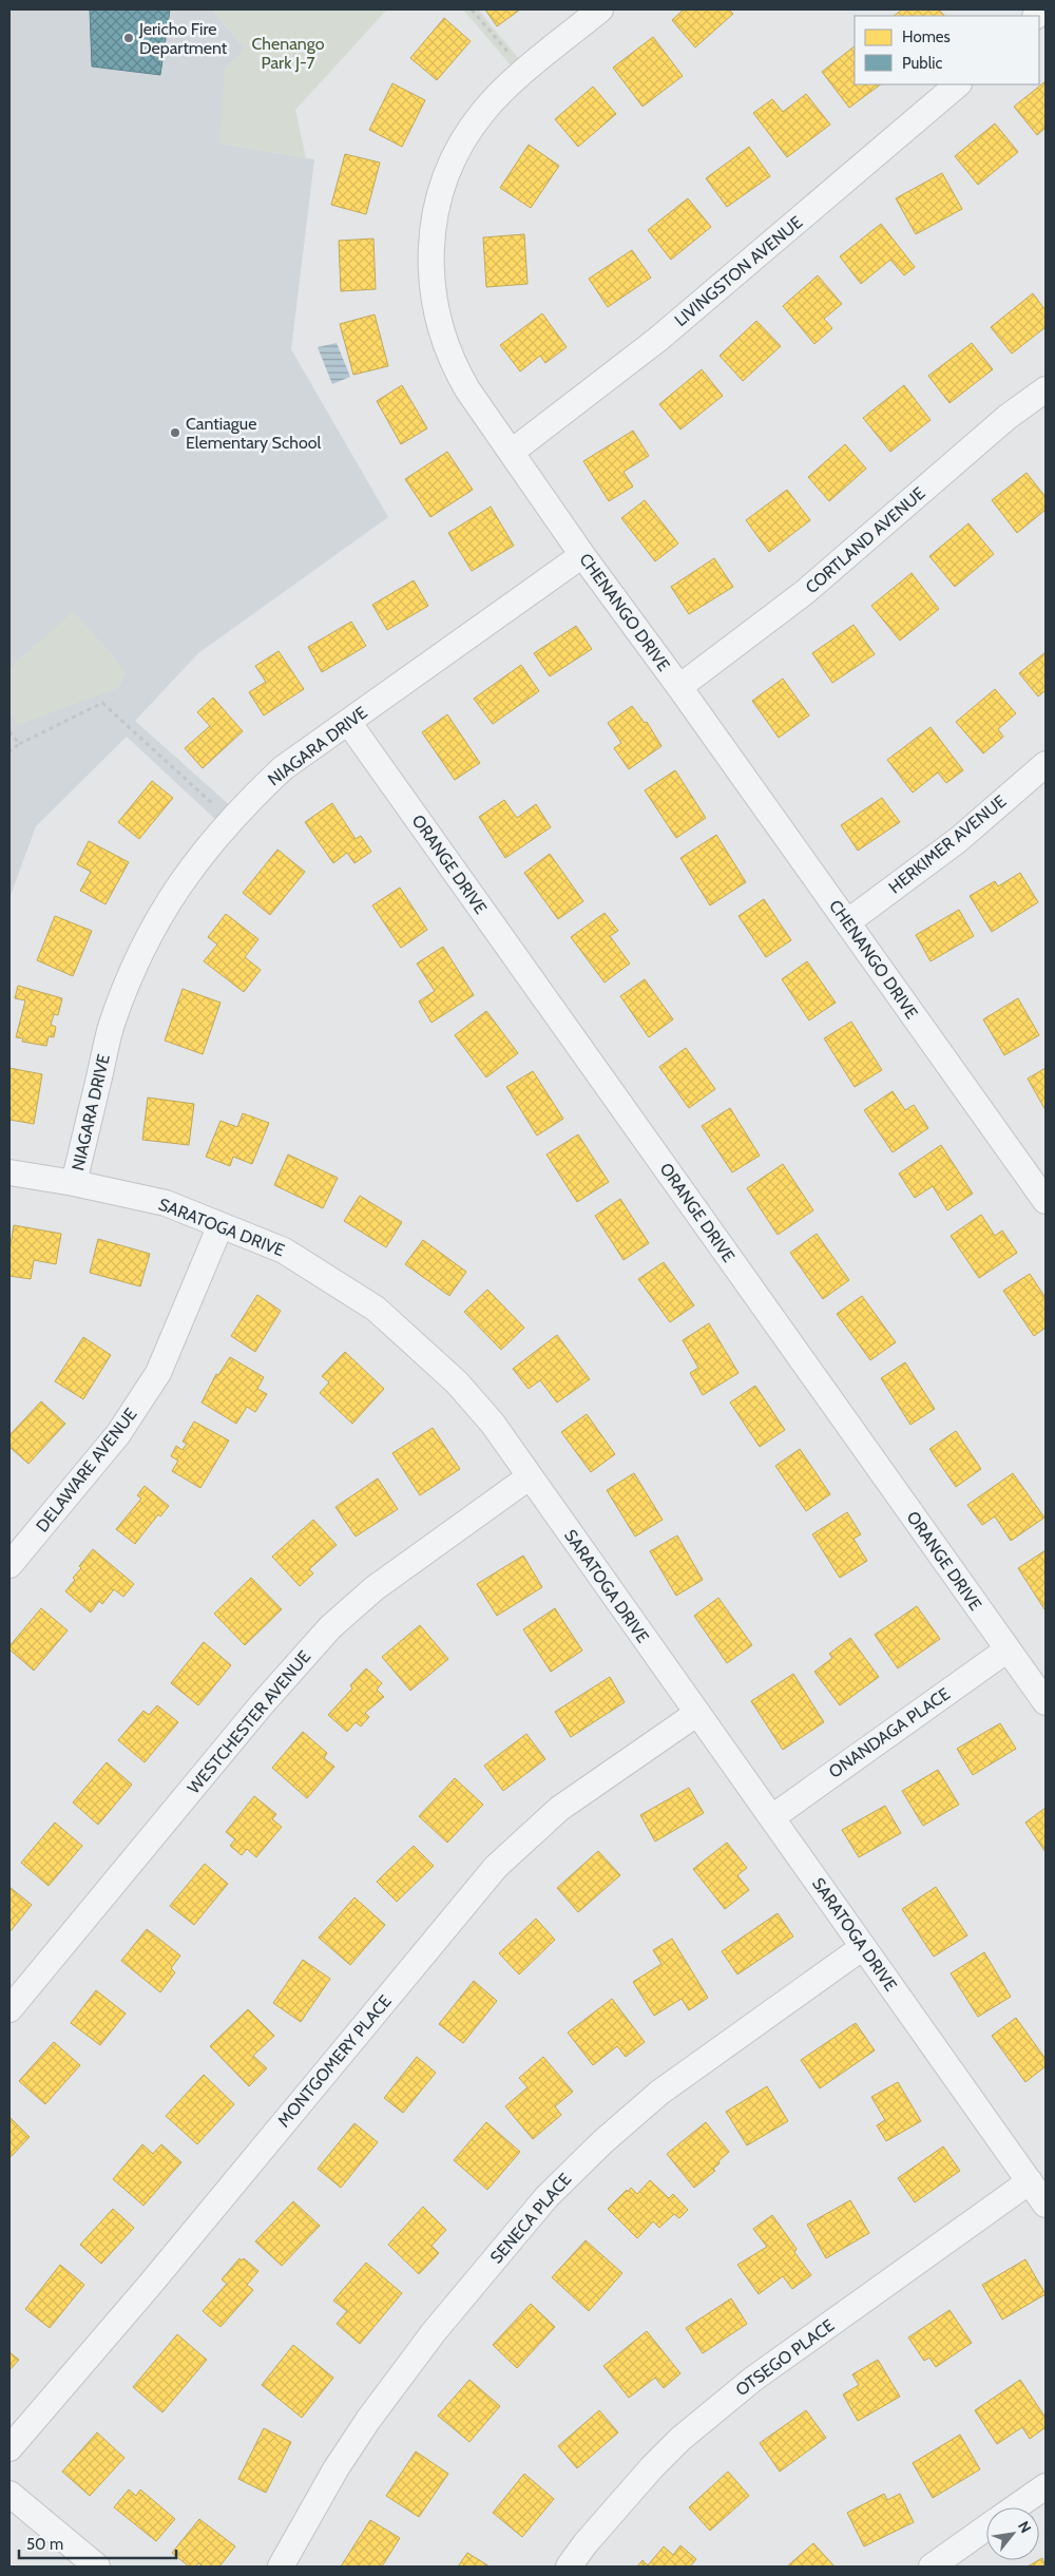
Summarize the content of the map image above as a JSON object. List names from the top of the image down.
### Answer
{
  "streets": {
    "street": [
      "LIVINGSTON AVENUE",
      "CORTLAND AVENUE",
      "CHENANGO DRIVE",
      "NIAGARA DRIVE",
      "HERKIMER AVENUE",
      "ORANGE DRIVE",
      "SARATOGA DRIVE",
      "DELAWARE AVENUE",
      "WESTCHESTER AVENUE",
      "ONANDAGA PLACE",
      "MONTGOMERY PLACE",
      "SENECA PLACE",
      "OTSEGO PLACE"
    ]
  },
  "crossings": [
    ["LIVINGSTON AVENUE", "CHENANGO DRIVE"],
    ["CORTLAND AVENUE", "CHENANGO DRIVE"],
    ["CHENANGO DRIVE", "NIAGARA DRIVE"],
    ["CHENANGO DRIVE", "HERKIMER AVENUE"],
    ["NIAGARA DRIVE", "ORANGE DRIVE"],
    ["NIAGARA DRIVE", "SARATOGA DRIVE"],
    ["ORANGE DRIVE", "ONANDAGA PLACE"],
    ["SARATOGA DRIVE", "DELAWARE AVENUE"],
    ["SARATOGA DRIVE", "WESTCHESTER AVENUE"],
    ["SARATOGA DRIVE", "ONANDAGA PLACE"],
    ["SARATOGA DRIVE", "MONTGOMERY PLACE"],
    ["SARATOGA DRIVE", "SENECA PLACE"],
    ["SARATOGA DRIVE", "OTSEGO PLACE"]
  ],
  "parks": ["Chenango Park J-7"],
  "places": ["Jericho Fire Department", "Cantiague Elementary School"],
  "legend": ["Homes", "Public"],
  "scale_bar": "50 m",
  "north": "top right"
}
